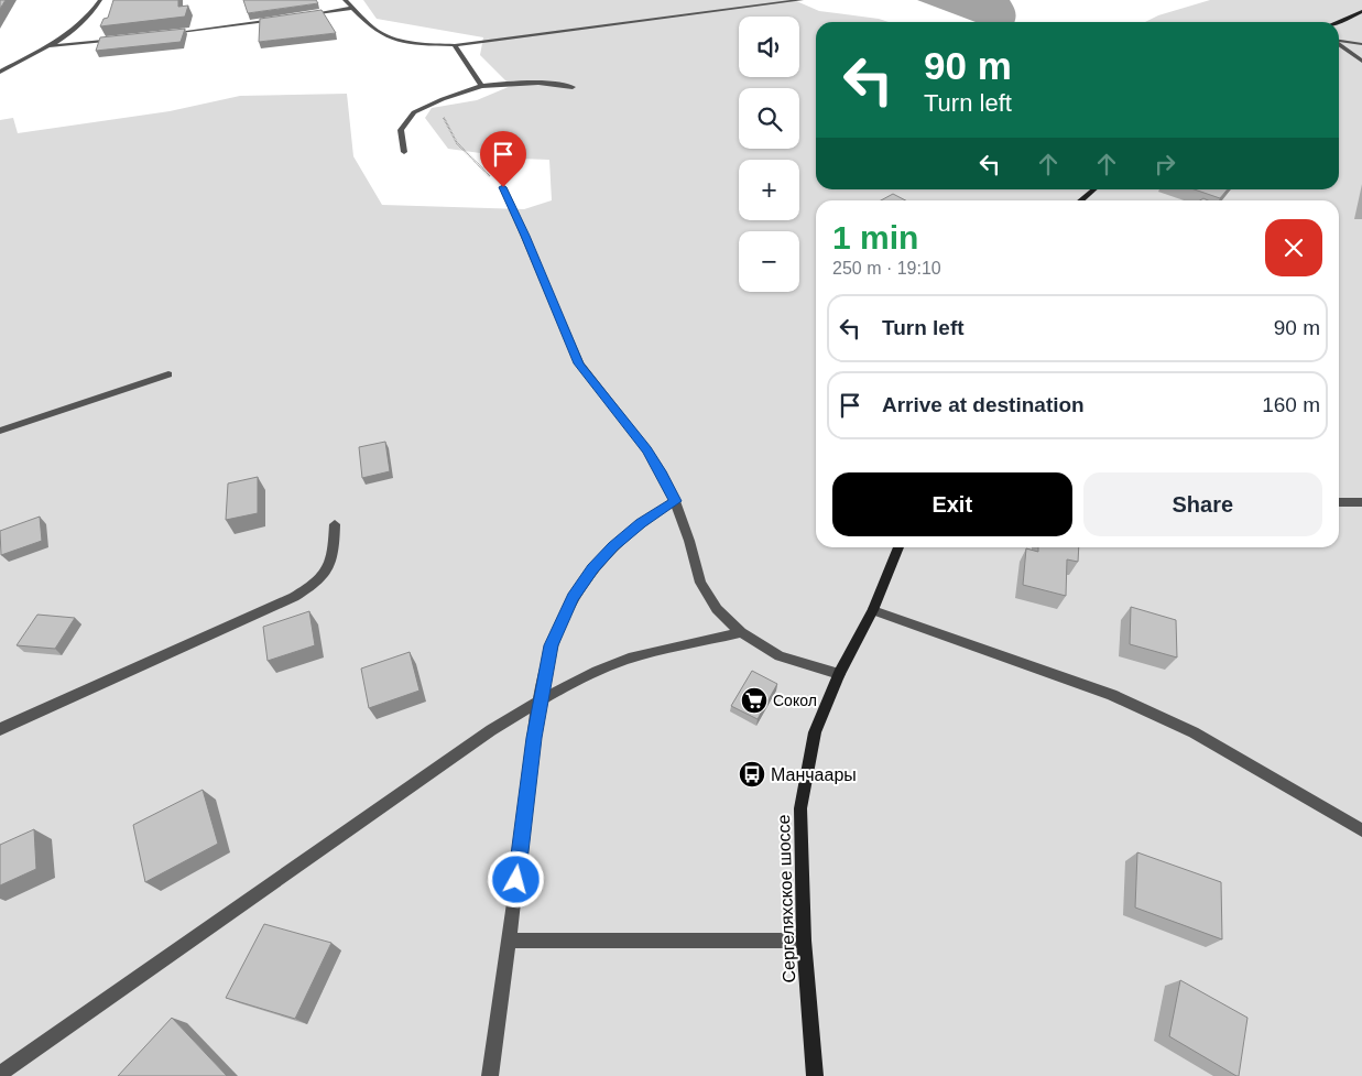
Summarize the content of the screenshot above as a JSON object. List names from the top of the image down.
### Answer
{
  "streets": {
    "main road": ["Сергеляхское шоссе"]
  },
  "places": {
    "supermarket": ["Сокол"],
    "bus stop": ["Манчаары"]
  },
  "page": {
    "map_buttons": ["+", "−"],
    "turn": ["90 m", "Turn left"],
    "heading": ["1 min", "250 m · 19:10"],
    "list": [
      {
        "name": "Turn left",
        "value": "90 m"
      },
      {
        "name": "Arrive at destination",
        "value": "160 m"
      }
    ],
    "buttons": ["Exit", "Share"]
  }
}
